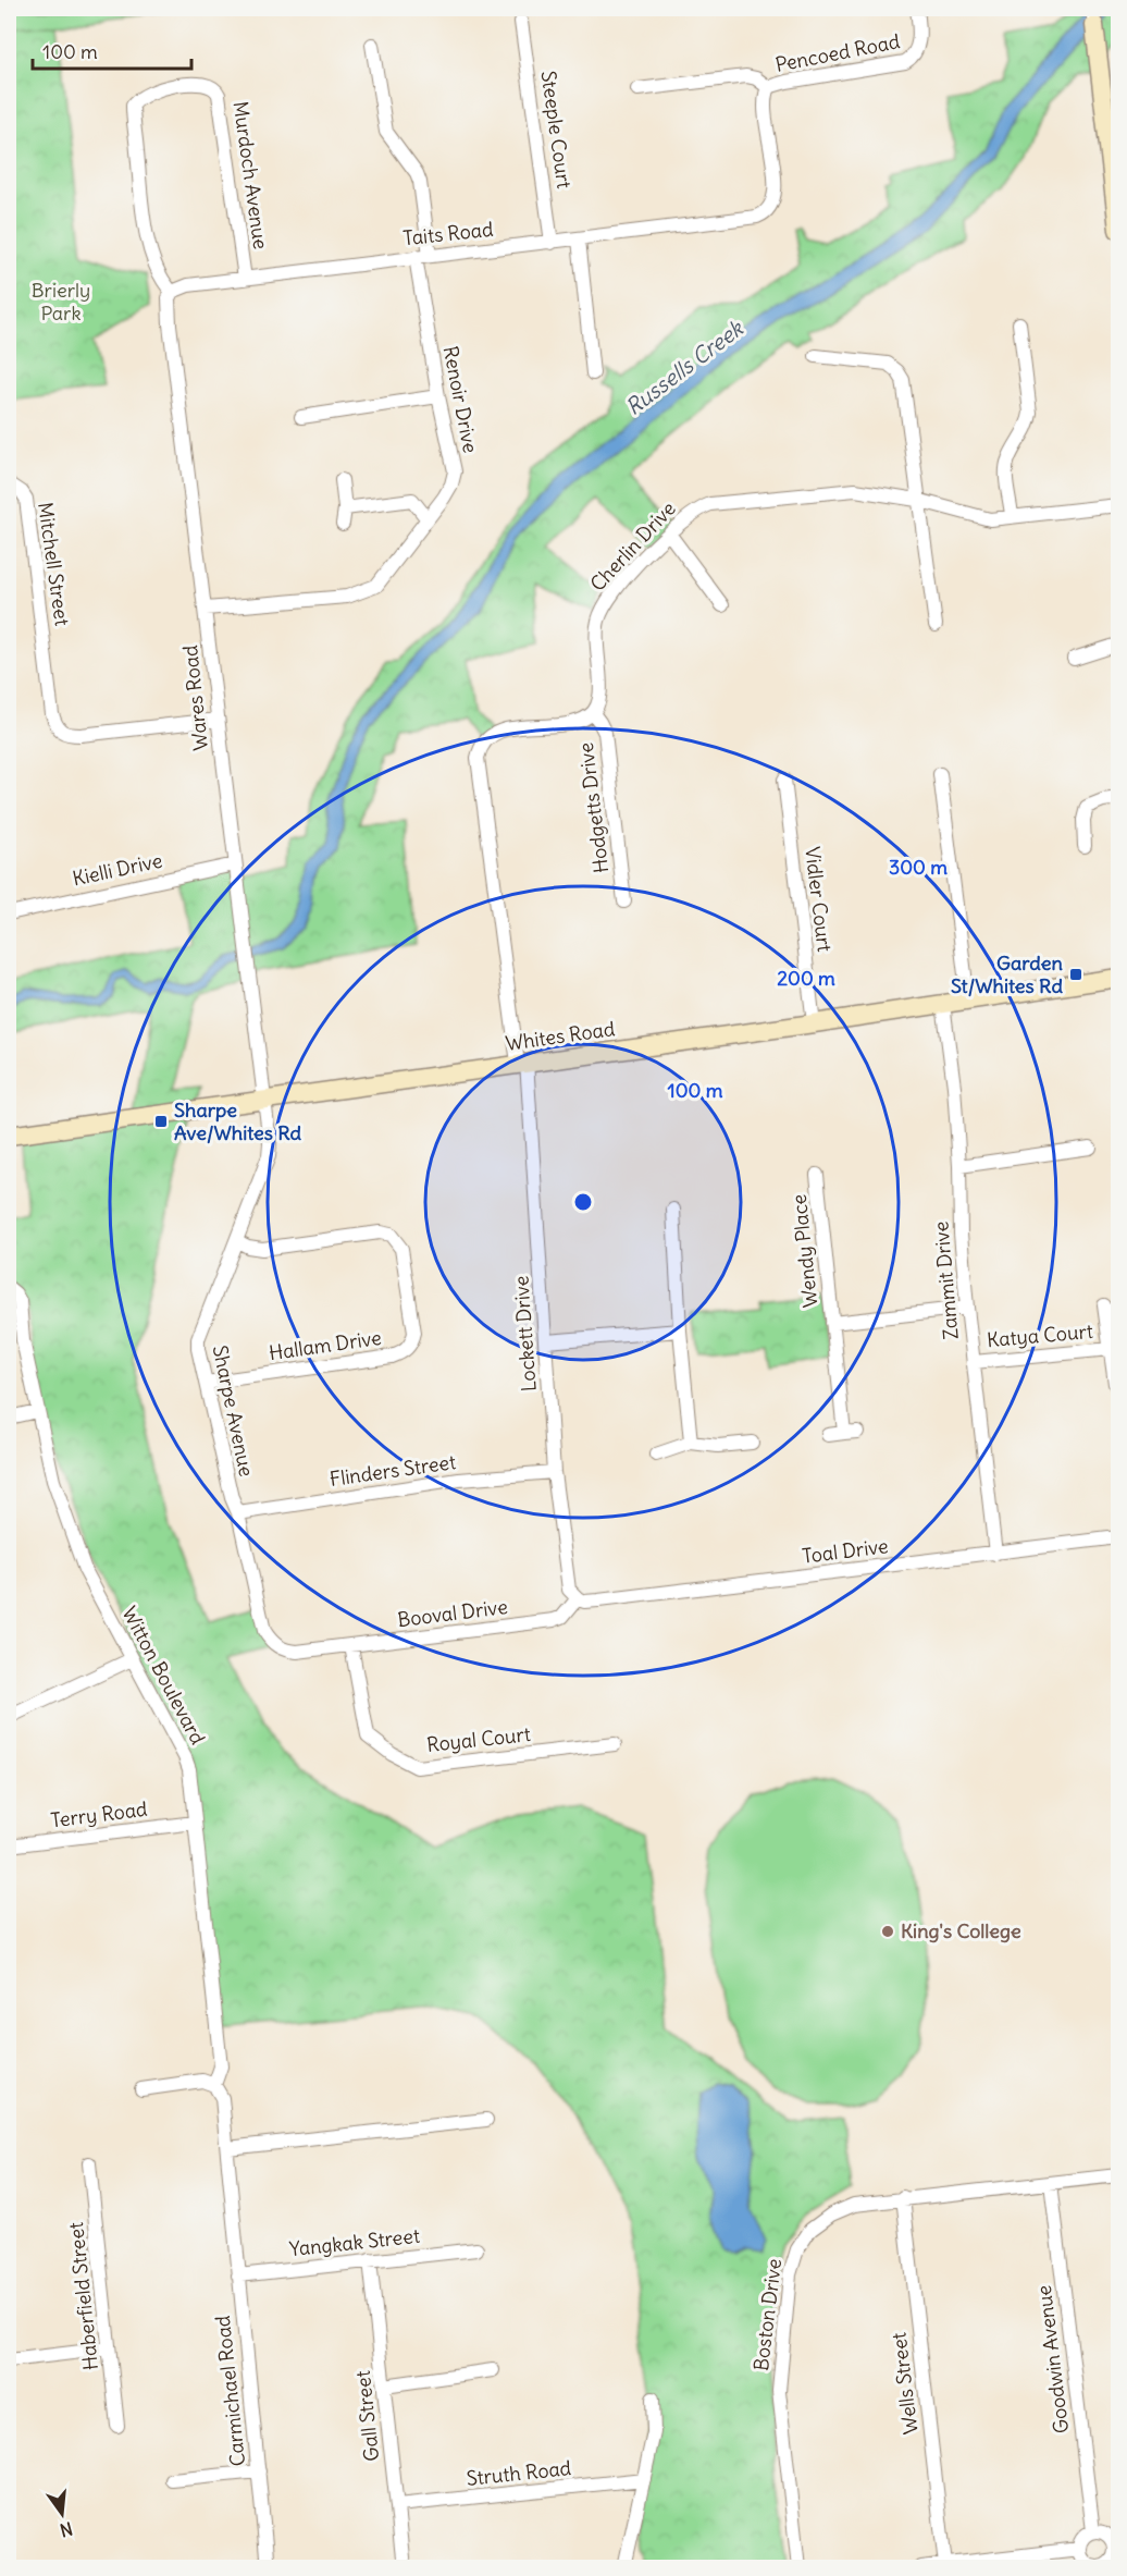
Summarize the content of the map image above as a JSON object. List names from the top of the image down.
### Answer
{
  "streets": {
    "street": [
      "Pencoed Road",
      "Steeple Court",
      "Murdoch Avenue",
      "Taits Road",
      "Renoir Drive",
      "Cherlin Drive",
      "Mitchell Street",
      "Wares Road",
      "Hodgetts Drive",
      "Kielli Drive",
      "Vidler Court",
      "Whites Road",
      "Wendy Place",
      "Zammit Drive",
      "Lockett Drive",
      "Katya Court",
      "Hallam Drive",
      "Sharpe Avenue",
      "Flinders Street",
      "Toal Drive",
      "Booval Drive",
      "Witton Boulevard",
      "Royal Court",
      "Terry Road",
      "Yangkak Street",
      "Haberfield Street",
      "Boston Drive",
      "Goodwin Avenue",
      "Wells Street",
      "Carmichael Road",
      "Gall Street",
      "Struth Road"
    ]
  },
  "crossings": [
    ["Pencoed Road", "Taits Road"],
    ["Steeple Court", "Taits Road"],
    ["Murdoch Avenue", "Taits Road"],
    ["Murdoch Avenue", "Wares Road"],
    ["Taits Road", "Renoir Drive"],
    ["Taits Road", "Wares Road"],
    ["Renoir Drive", "Wares Road"],
    ["Cherlin Drive", "Hodgetts Drive"],
    ["Mitchell Street", "Wares Road"],
    ["Wares Road", "Kielli Drive"],
    ["Wares Road", "Whites Road"],
    ["Wares Road", "Sharpe Avenue"],
    ["Vidler Court", "Whites Road"],
    ["Whites Road", "Zammit Drive"],
    ["Whites Road", "Lockett Drive"],
    ["Whites Road", "Sharpe Avenue"],
    ["Wendy Place", "Zammit Drive"],
    ["Zammit Drive", "Katya Court"],
    ["Zammit Drive", "Toal Drive"],
    ["Lockett Drive", "Flinders Street"],
    ["Lockett Drive", "Toal Drive"],
    ["Lockett Drive", "Booval Drive"],
    ["Hallam Drive", "Sharpe Avenue"],
    ["Sharpe Avenue", "Flinders Street"],
    ["Sharpe Avenue", "Booval Drive"],
    ["Toal Drive", "Booval Drive"],
    ["Booval Drive", "Royal Court"],
    ["Witton Boulevard", "Terry Road"],
    ["Witton Boulevard", "Carmichael Road"],
    ["Yangkak Street", "Carmichael Road"],
    ["Yangkak Street", "Gall Street"],
    ["Boston Drive", "Goodwin Avenue"],
    ["Boston Drive", "Wells Street"],
    ["Gall Street", "Struth Road"]
  ],
  "water": ["Russells Creek"],
  "parks": ["Brierly Park"],
  "places": {
    "transit": ["Garden St/Whites Rd", "Sharpe Ave/Whites Rd"],
    "other": ["King's College"]
  },
  "scale_bar": "100 m",
  "north": "bottom",
  "rings": ["300 m", "200 m", "100 m"]
}
